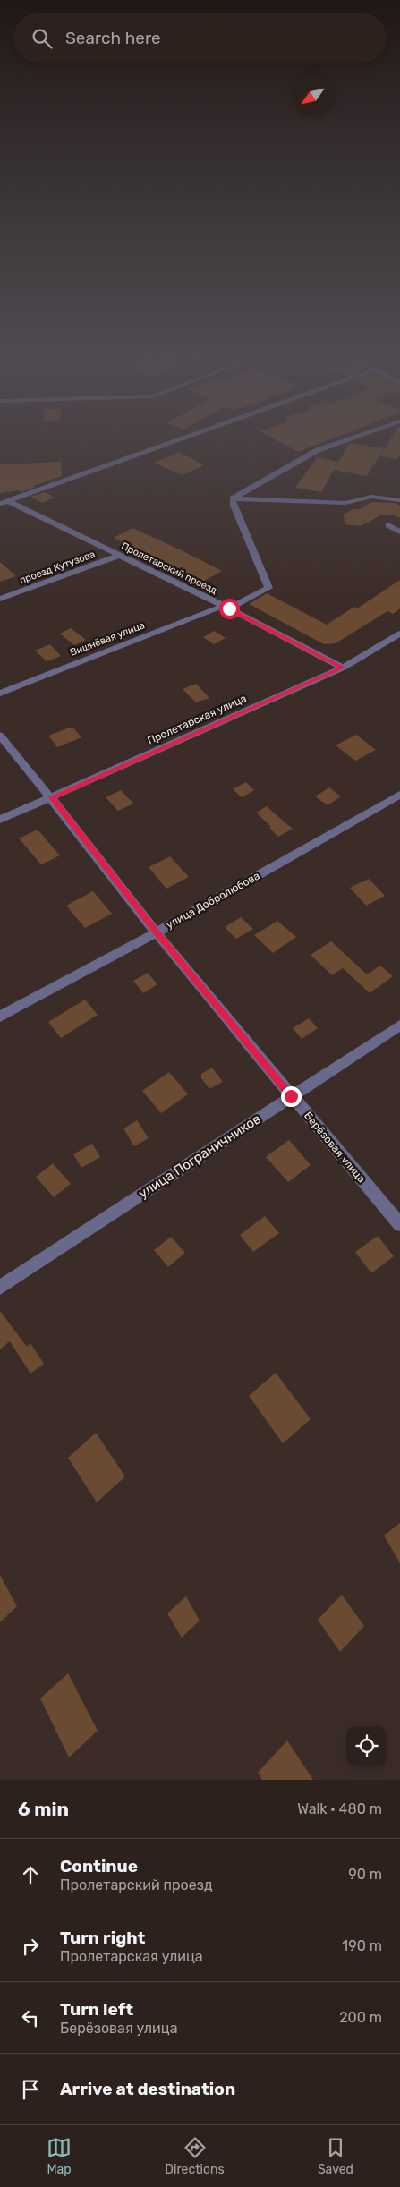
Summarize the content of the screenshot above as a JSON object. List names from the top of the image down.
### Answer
{
  "streets": {
    "street": [
      "проезд Кутузова",
      "Пролетарский проезд",
      "Вишнёвая улица",
      "Пролетарская улица",
      "улица Добролюбова",
      "Берёзовая улица",
      "улица Пограничников"
    ]
  },
  "crossings": [
    ["проезд Кутузова", "Пролетарский проезд"],
    ["Пролетарский проезд", "Вишнёвая улица"],
    ["Пролетарский проезд", "Пролетарская улица"],
    ["Пролетарская улица", "Берёзовая улица"],
    ["улица Добролюбова", "Берёзовая улица"],
    ["Берёзовая улица", "улица Пограничников"]
  ],
  "north": "bottom left",
  "page": {
    "search": "Search here",
    "heading": ["6 min", "Walk · 480 m"],
    "list": [
      ["Continue", "Пролетарский проезд", "90 m"],
      ["Turn right", "Пролетарская улица", "190 m"],
      ["Turn left", "Берёзовая улица", "200 m"],
      "Arrive at destination"
    ],
    "nav": ["Map", "Directions", "Saved"]
  }
}
